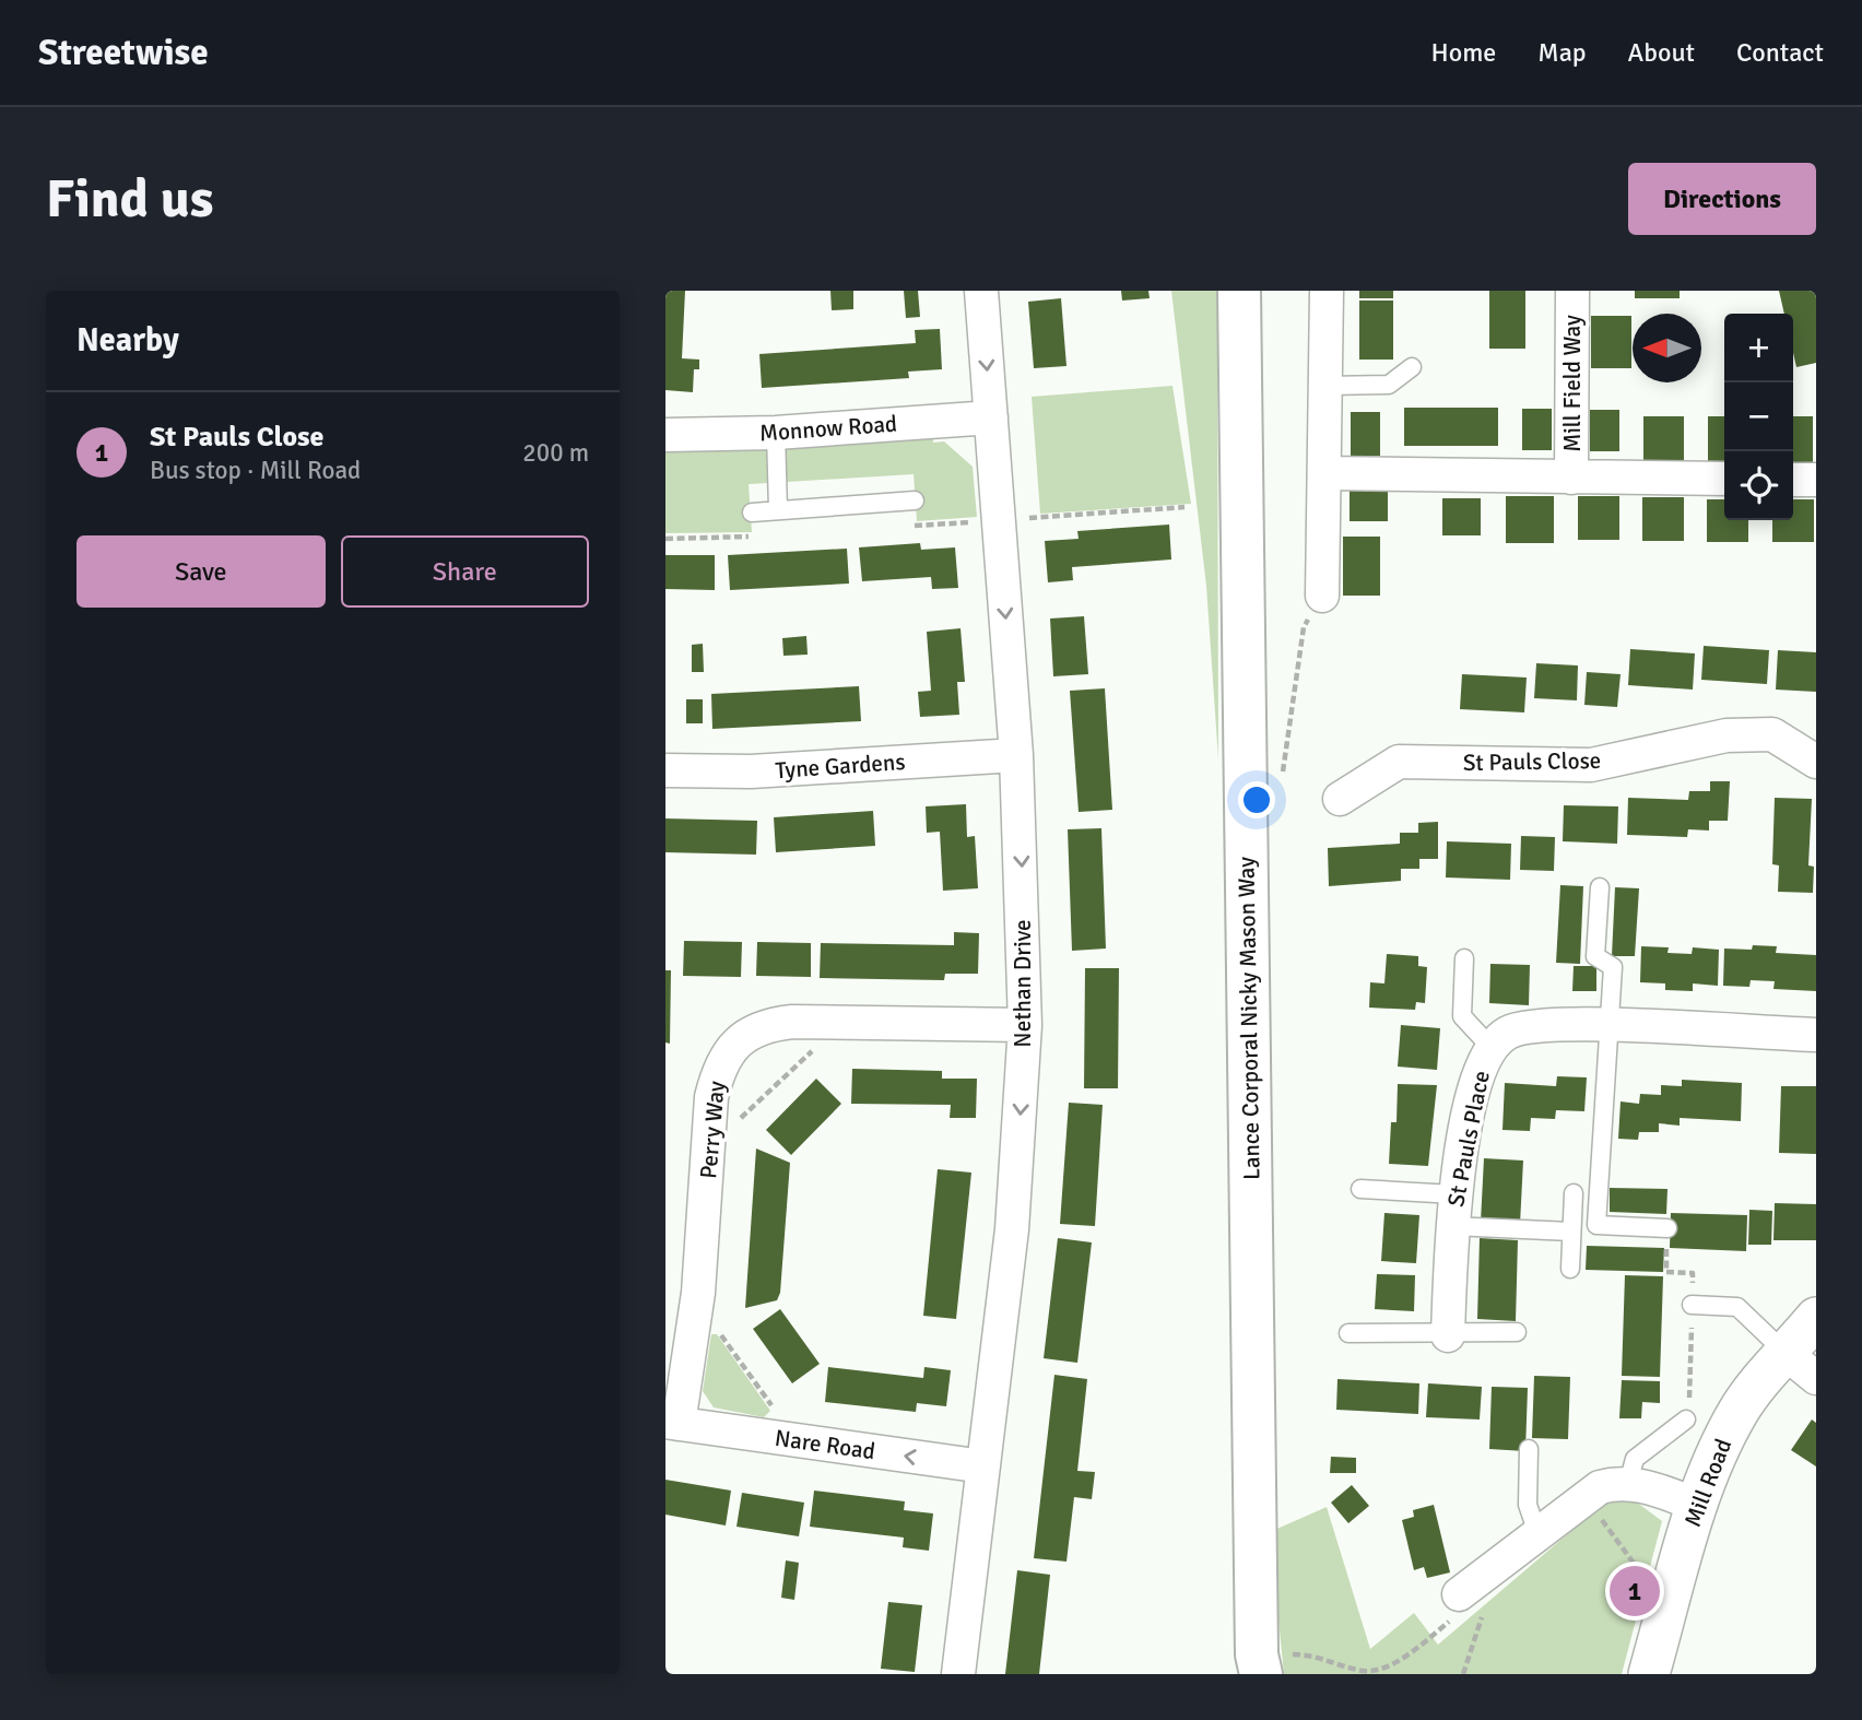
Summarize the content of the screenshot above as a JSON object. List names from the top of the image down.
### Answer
{
  "streets": {
    "main road": ["Lance Corporal Nicky Mason Way"],
    "street": [
      "Mill Field Way",
      "Monnow Road",
      "St Pauls Close",
      "Tyne Gardens",
      "Nethan Drive",
      "Perry Way",
      "St Pauls Place",
      "Nare Road",
      "Mill Road"
    ]
  },
  "crossings": [
    ["Monnow Road", "Nethan Drive"],
    ["Tyne Gardens", "Nethan Drive"],
    ["Nethan Drive", "Perry Way"],
    ["Nethan Drive", "Nare Road"],
    ["Perry Way", "Nare Road"]
  ],
  "one_way": ["Nethan Drive", "Nare Road"],
  "north": "left",
  "page": {
    "header": "Streetwise",
    "nav": [
      "Home",
      "Map",
      "About",
      "Contact"
    ],
    "buttons": [
      "Directions",
      ["Save", "Share"]
    ],
    "title": "Find us",
    "heading": "Nearby",
    "map_buttons": ["+", "−"],
    "list": [
      {
        "mark": "1",
        "name": "St Pauls Close",
        "note": "Bus stop · Mill Road",
        "value": "200 m"
      }
    ],
    "pins": "1"
  }
}
